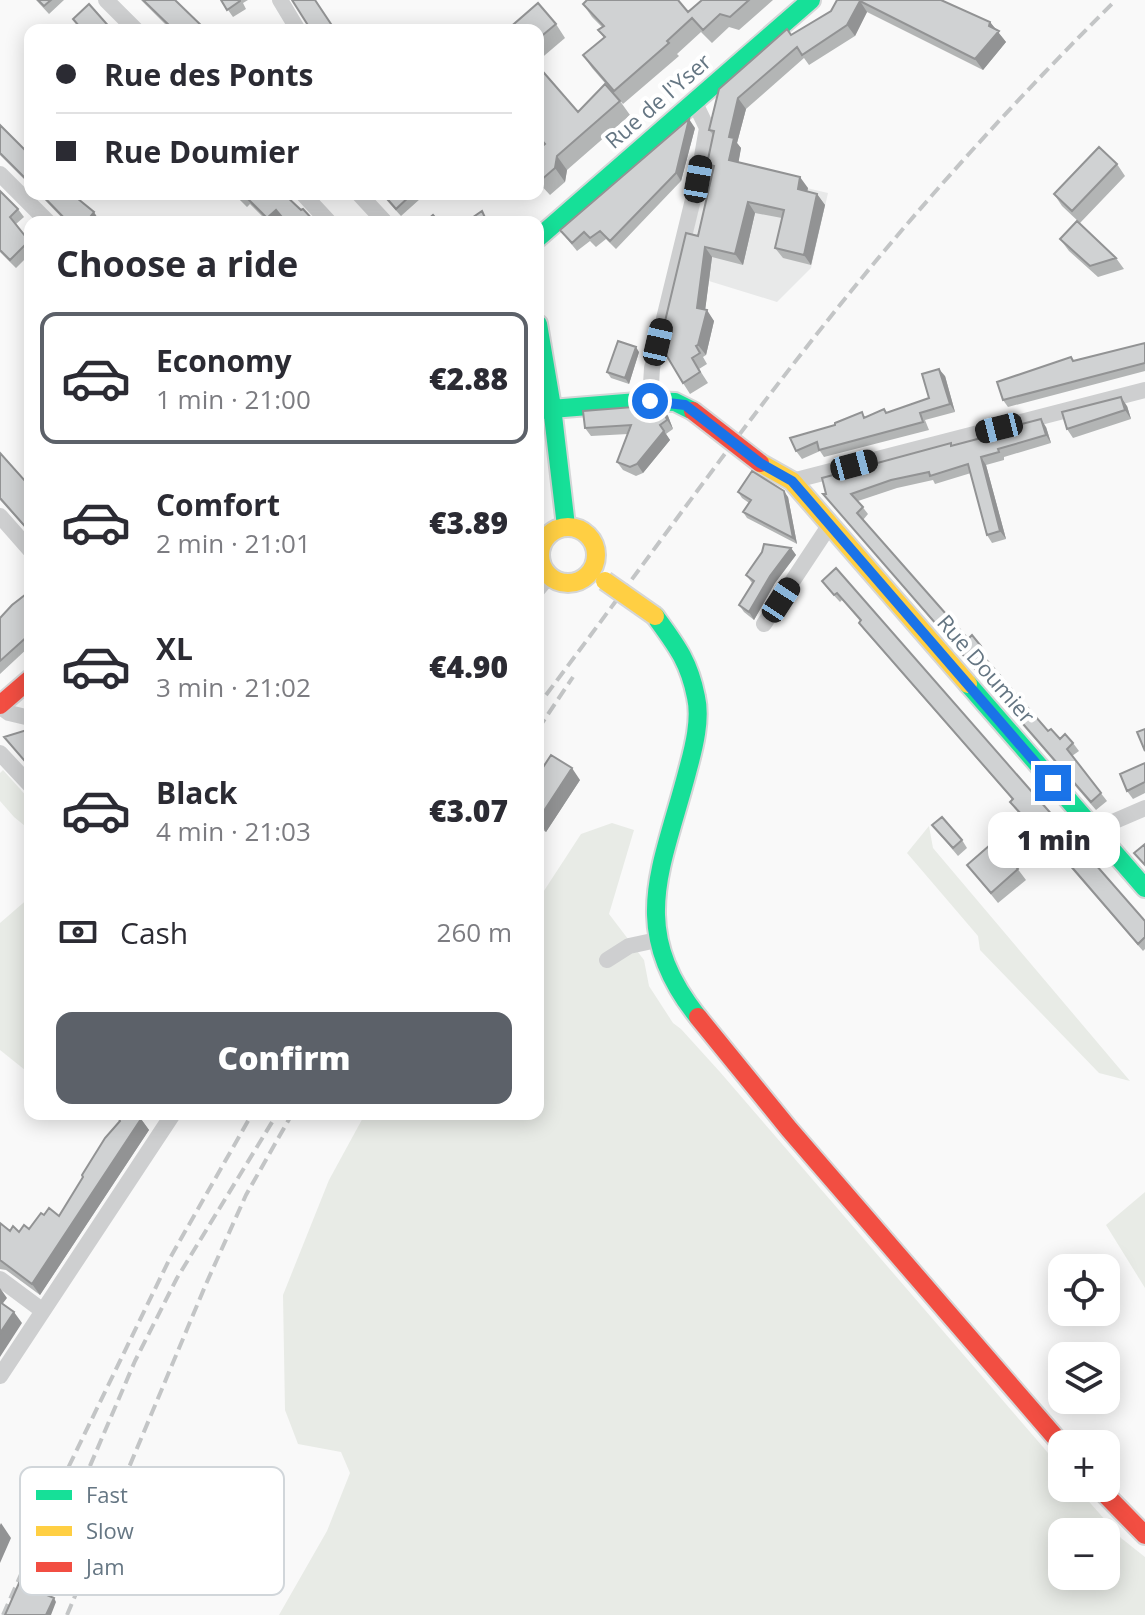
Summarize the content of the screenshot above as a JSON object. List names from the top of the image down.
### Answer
{
  "streets": {
    "street": ["Rue de l'Yser", "Rue Doumier"]
  },
  "legend": ["Fast", "Slow", "Jam"],
  "page": {
    "banner": ["Rue des Ponts", "Rue Doumier"],
    "heading": "Choose a ride",
    "list": [
      {
        "name": "Economy",
        "note": "1 min · 21:00",
        "value": "€2.88"
      },
      {
        "name": "Comfort",
        "note": "2 min · 21:01",
        "value": "€3.89"
      },
      {
        "name": "XL",
        "note": "3 min · 21:02",
        "value": "€4.90"
      },
      {
        "name": "Black",
        "note": "4 min · 21:03",
        "value": "€3.07"
      }
    ],
    "bubble": "1 min",
    "pay": ["Cash", "260 m"],
    "buttons": "Confirm",
    "map_buttons": ["+", "−"]
  }
}
